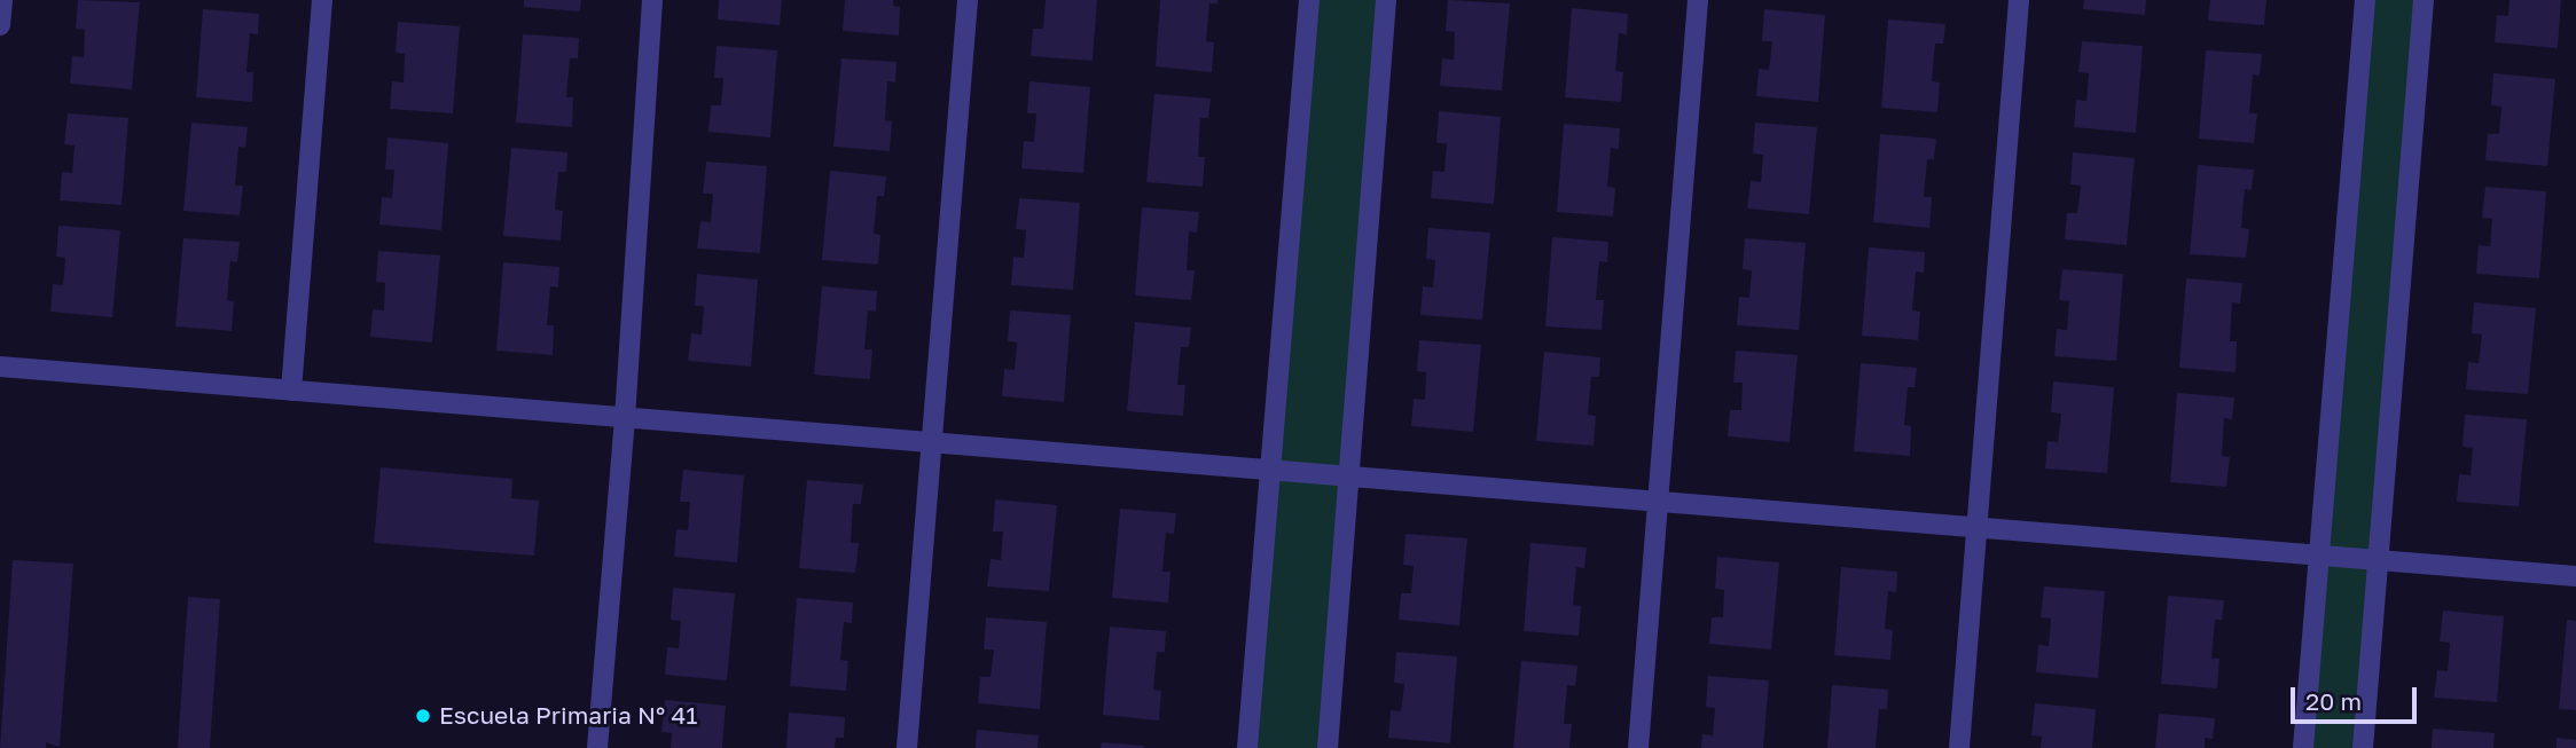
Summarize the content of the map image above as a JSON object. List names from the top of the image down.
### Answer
{
  "places": ["Escuela Primaria N° 41"],
  "scale_bar": "20 m"
}
